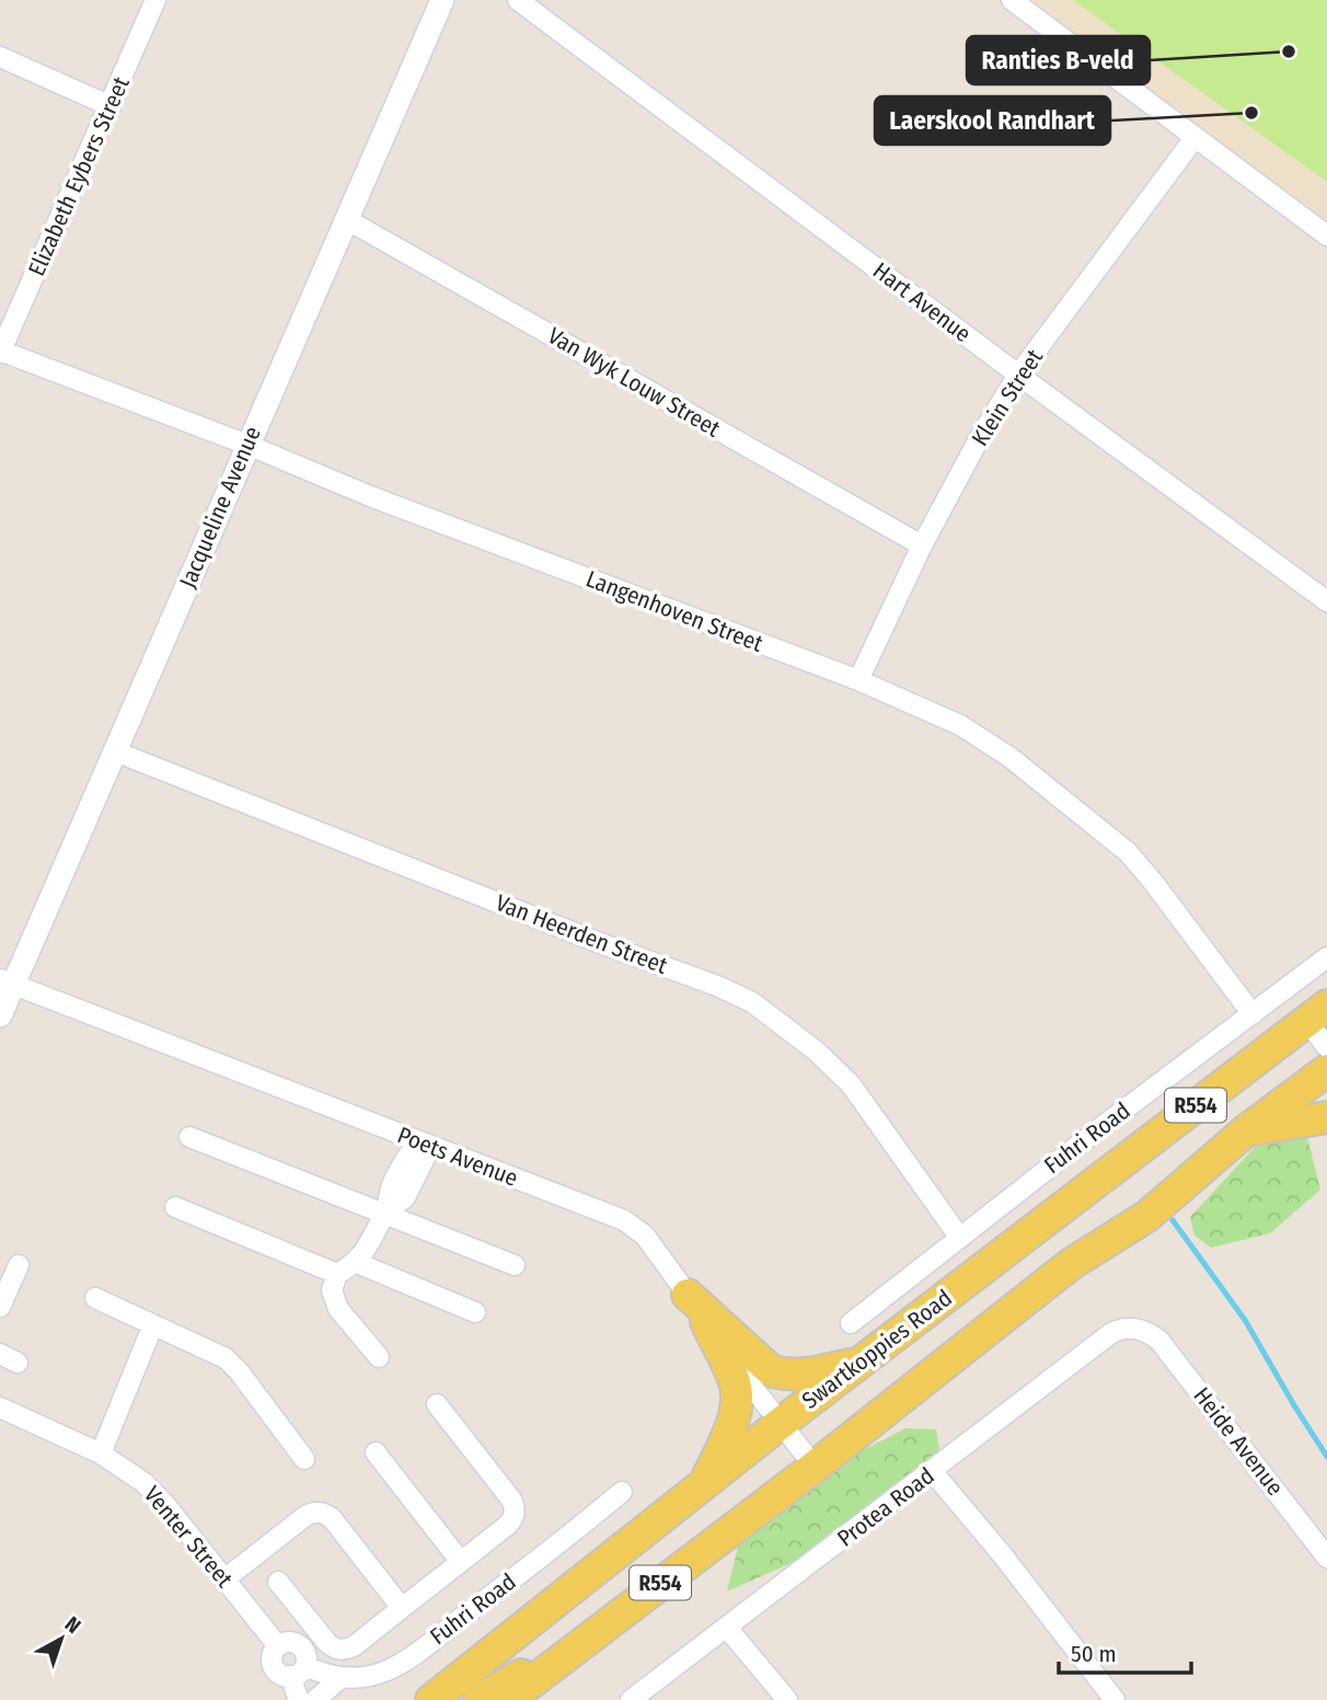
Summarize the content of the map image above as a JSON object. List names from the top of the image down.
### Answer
{
  "streets": {
    "main road": ["R554", "Swartkoppies Road"],
    "street": [
      "Elizabeth Eybers Street",
      "Hart Avenue",
      "Van Wyk Louw Street",
      "Klein Street",
      "Jacqueline Avenue",
      "Langenhoven Street",
      "Van Heerden Street",
      "Fuhri Road",
      "Poets Avenue",
      "Heide Avenue",
      "Protea Road",
      "Venter Street"
    ]
  },
  "crossings": [
    ["Elizabeth Eybers Street", "Langenhoven Street"],
    ["Hart Avenue", "Klein Street"],
    ["Van Wyk Louw Street", "Klein Street"],
    ["Van Wyk Louw Street", "Jacqueline Avenue"],
    ["Klein Street", "Langenhoven Street"],
    ["Jacqueline Avenue", "Langenhoven Street"],
    ["Jacqueline Avenue", "Van Heerden Street"],
    ["Jacqueline Avenue", "Poets Avenue"],
    ["Langenhoven Street", "Fuhri Road"],
    ["Van Heerden Street", "Fuhri Road"],
    ["R554", "Poets Avenue"],
    ["Fuhri Road", "Venter Street"],
    ["Poets Avenue", "Swartkoppies Road"],
    ["Heide Avenue", "Protea Road"]
  ],
  "places": ["Ranties B-veld", "Laerskool Randhart"],
  "scale_bar": "50 m",
  "north": "top right"
}
